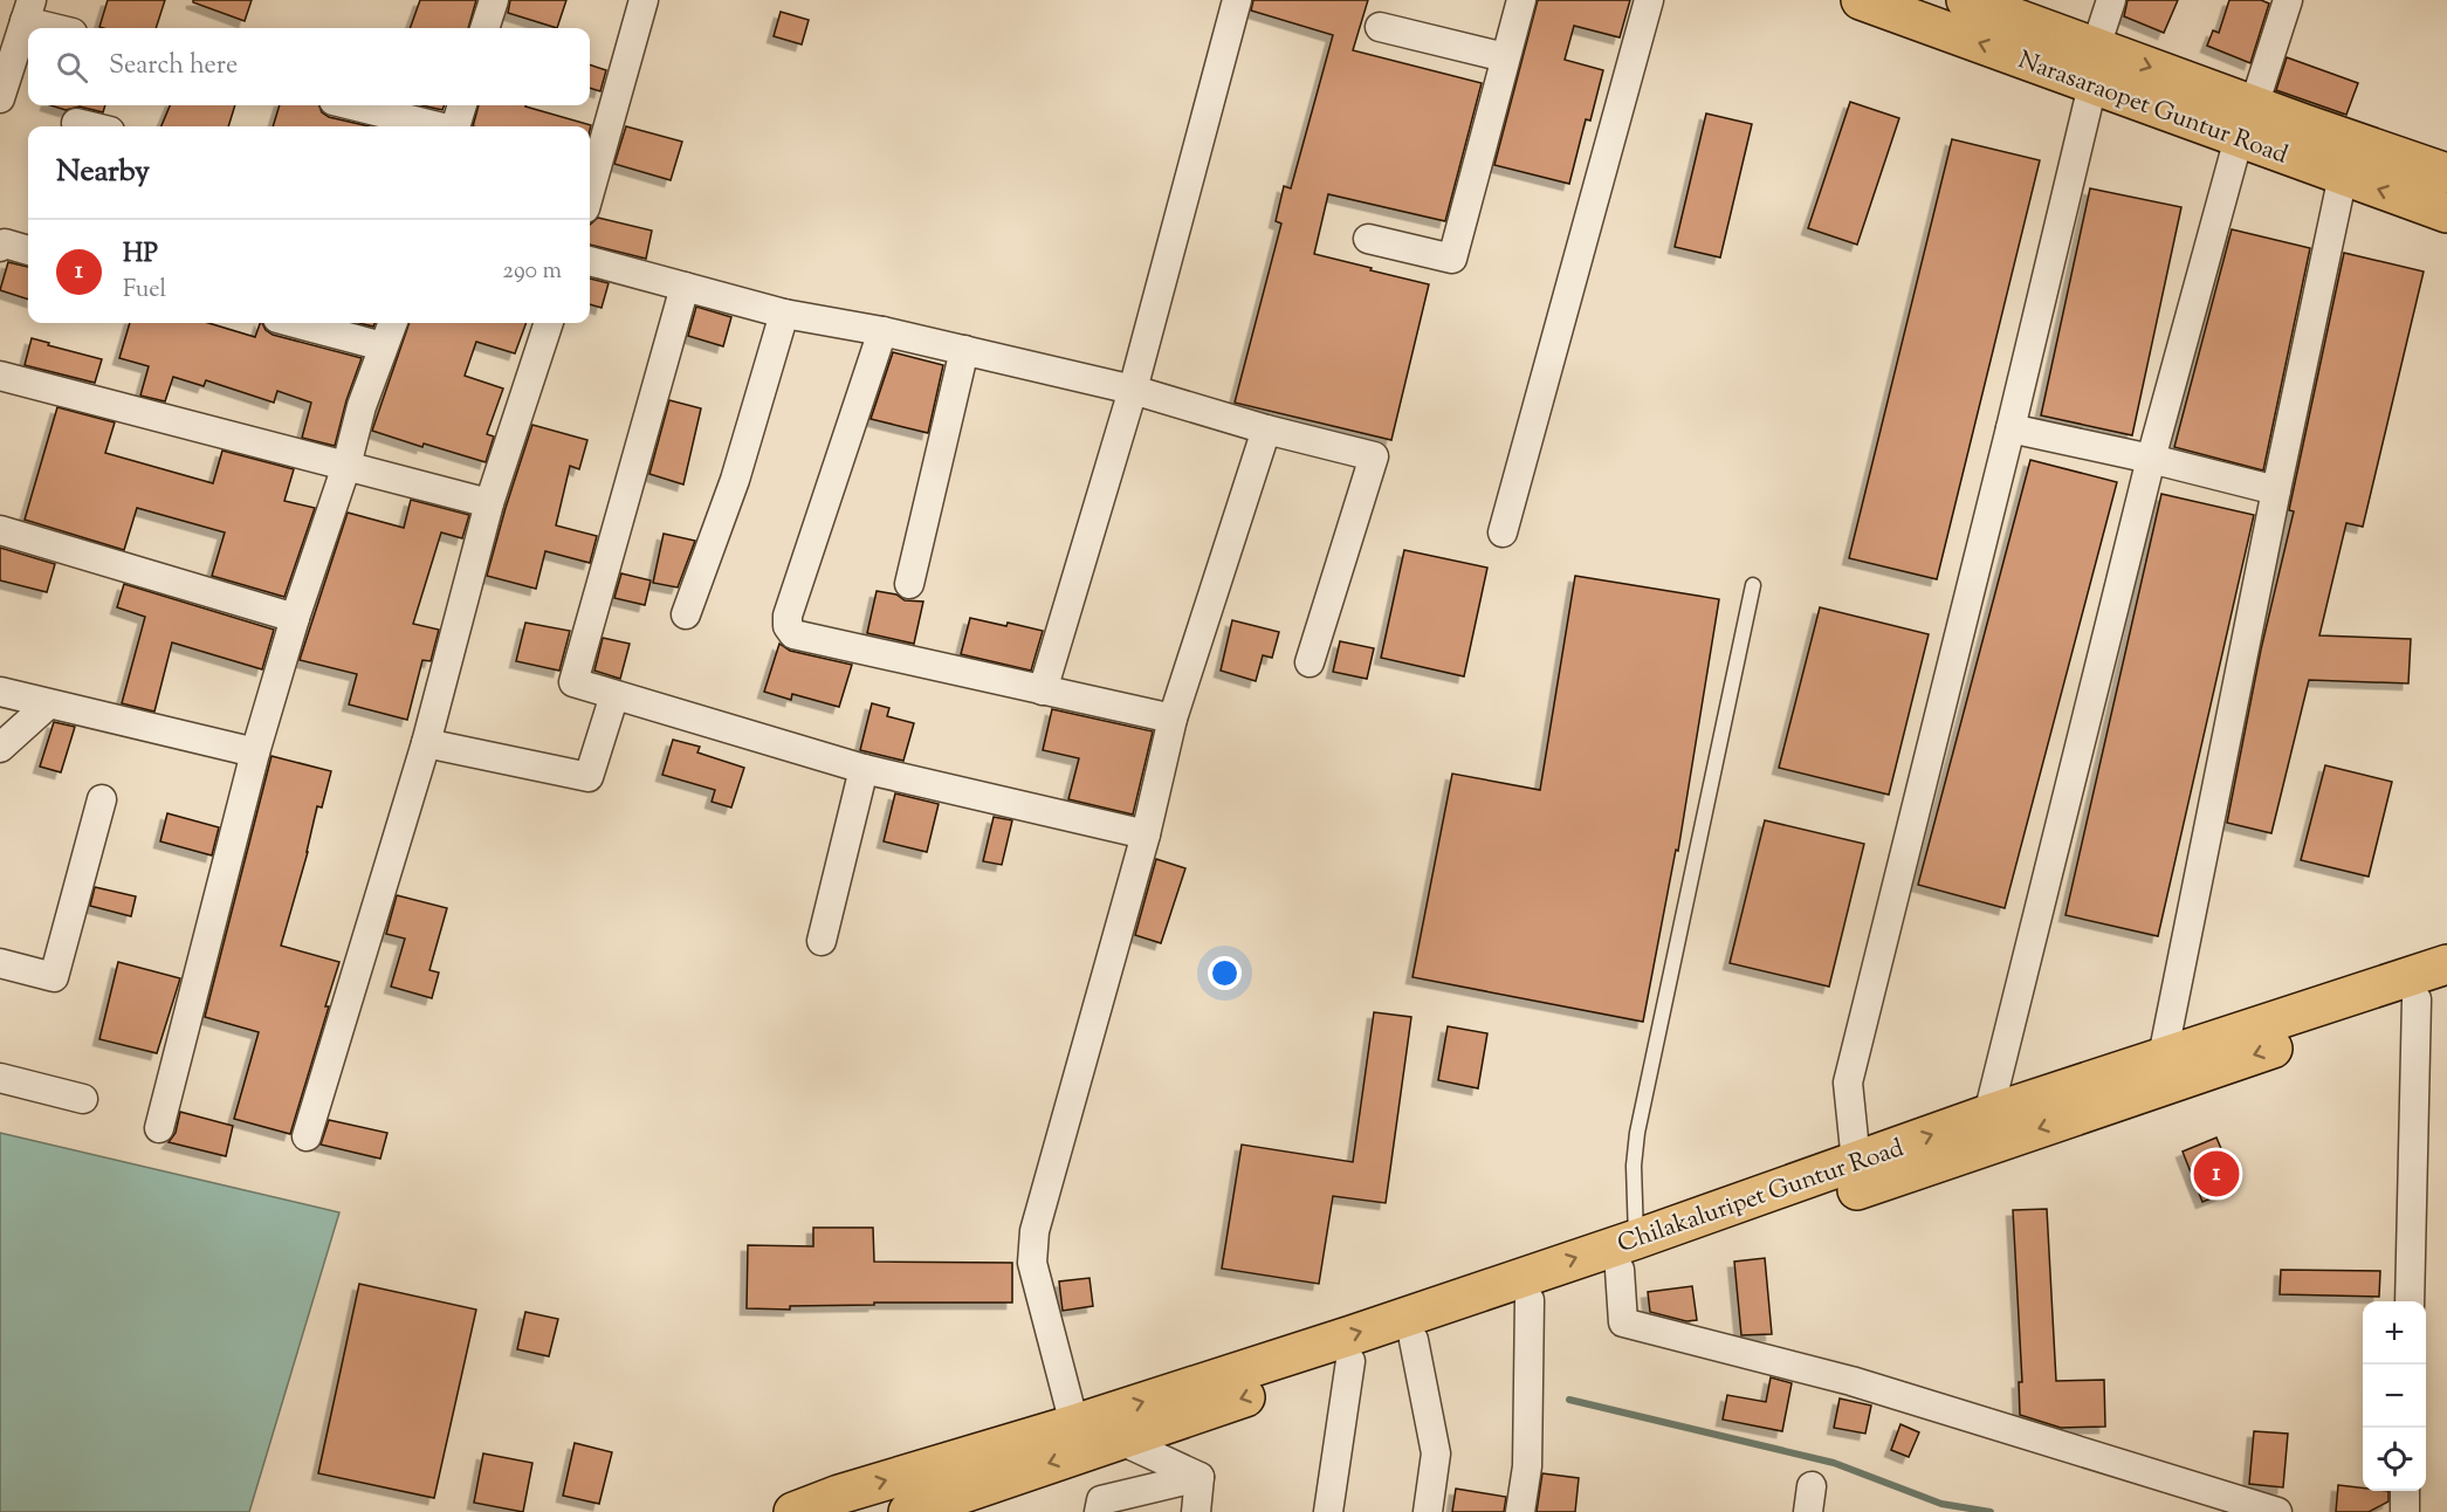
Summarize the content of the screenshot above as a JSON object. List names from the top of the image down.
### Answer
{
  "streets": {
    "highway": ["Narasaraopet Guntur Road", "Chilakaluripet Guntur Road"]
  },
  "page": {
    "search": "Search here",
    "heading": "Nearby",
    "list": [
      {
        "mark": "1",
        "name": "HP",
        "note": "Fuel",
        "value": "290 m"
      }
    ],
    "pins": "1",
    "map_buttons": ["+", "−"]
  }
}
